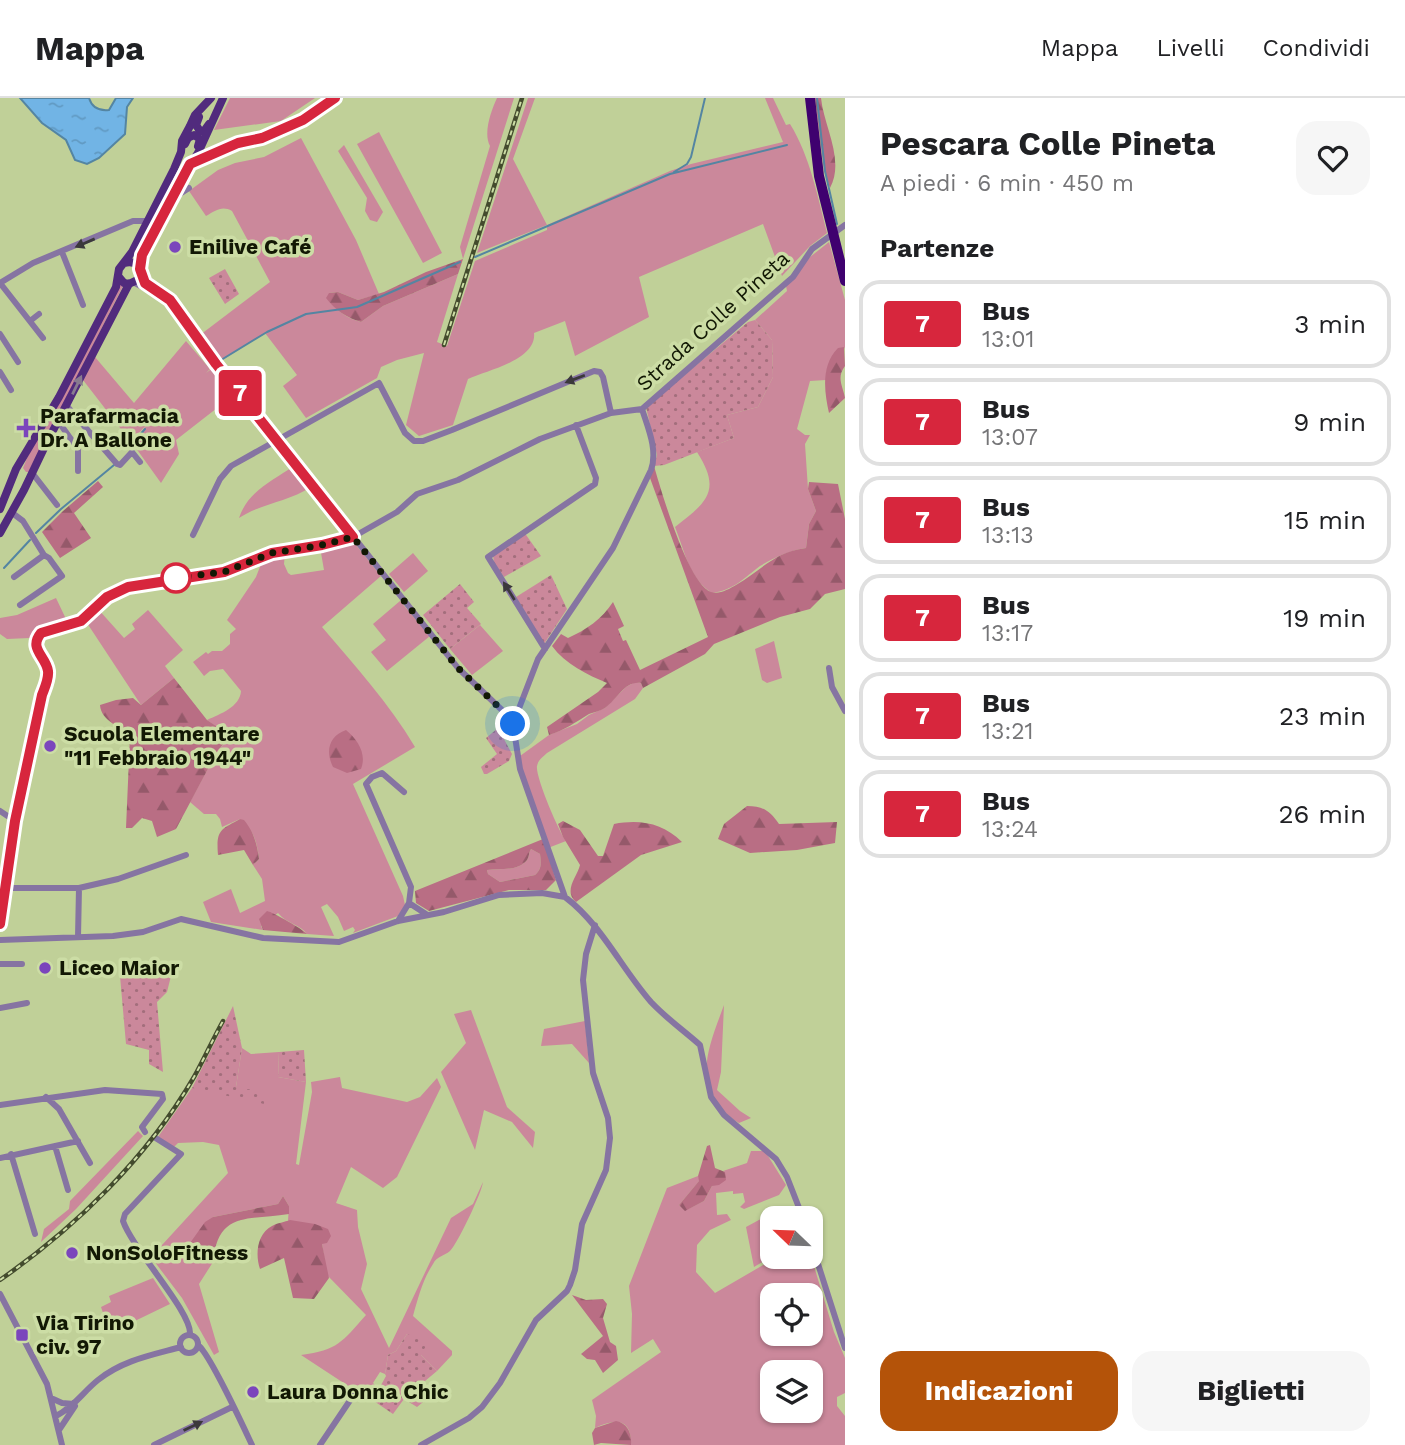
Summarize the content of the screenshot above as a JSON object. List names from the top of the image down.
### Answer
{
  "streets": {
    "street": ["Strada Colle Pineta"]
  },
  "places": {
    "other": [
      "Enilive Café",
      "Scuola Elementare \"11 Febbraio 1944\"",
      "Liceo Maior",
      "NonSoloFitness",
      "Laura Donna Chic"
    ],
    "health": ["Parafarmacia Dr. A Ballone"],
    "transit": ["Via Tirino civ. 97"]
  },
  "lines": ["bus line 7"],
  "north": "top left",
  "page": {
    "header": "Mappa",
    "nav": ["Mappa", "Livelli", "Condividi"],
    "on_map": "7",
    "heading": [
      ["Pescara Colle Pineta", "A piedi · 6 min · 450 m"],
      "Partenze"
    ],
    "list": [
      {
        "mark": "7",
        "name": "Bus",
        "note": "13:01",
        "value": "3 min"
      },
      {
        "mark": "7",
        "name": "Bus",
        "note": "13:07",
        "value": "9 min"
      },
      {
        "mark": "7",
        "name": "Bus",
        "note": "13:13",
        "value": "15 min"
      },
      {
        "mark": "7",
        "name": "Bus",
        "note": "13:17",
        "value": "19 min"
      },
      {
        "mark": "7",
        "name": "Bus",
        "note": "13:21",
        "value": "23 min"
      },
      {
        "mark": "7",
        "name": "Bus",
        "note": "13:24",
        "value": "26 min"
      }
    ],
    "buttons": ["Indicazioni", "Biglietti"]
  }
}
